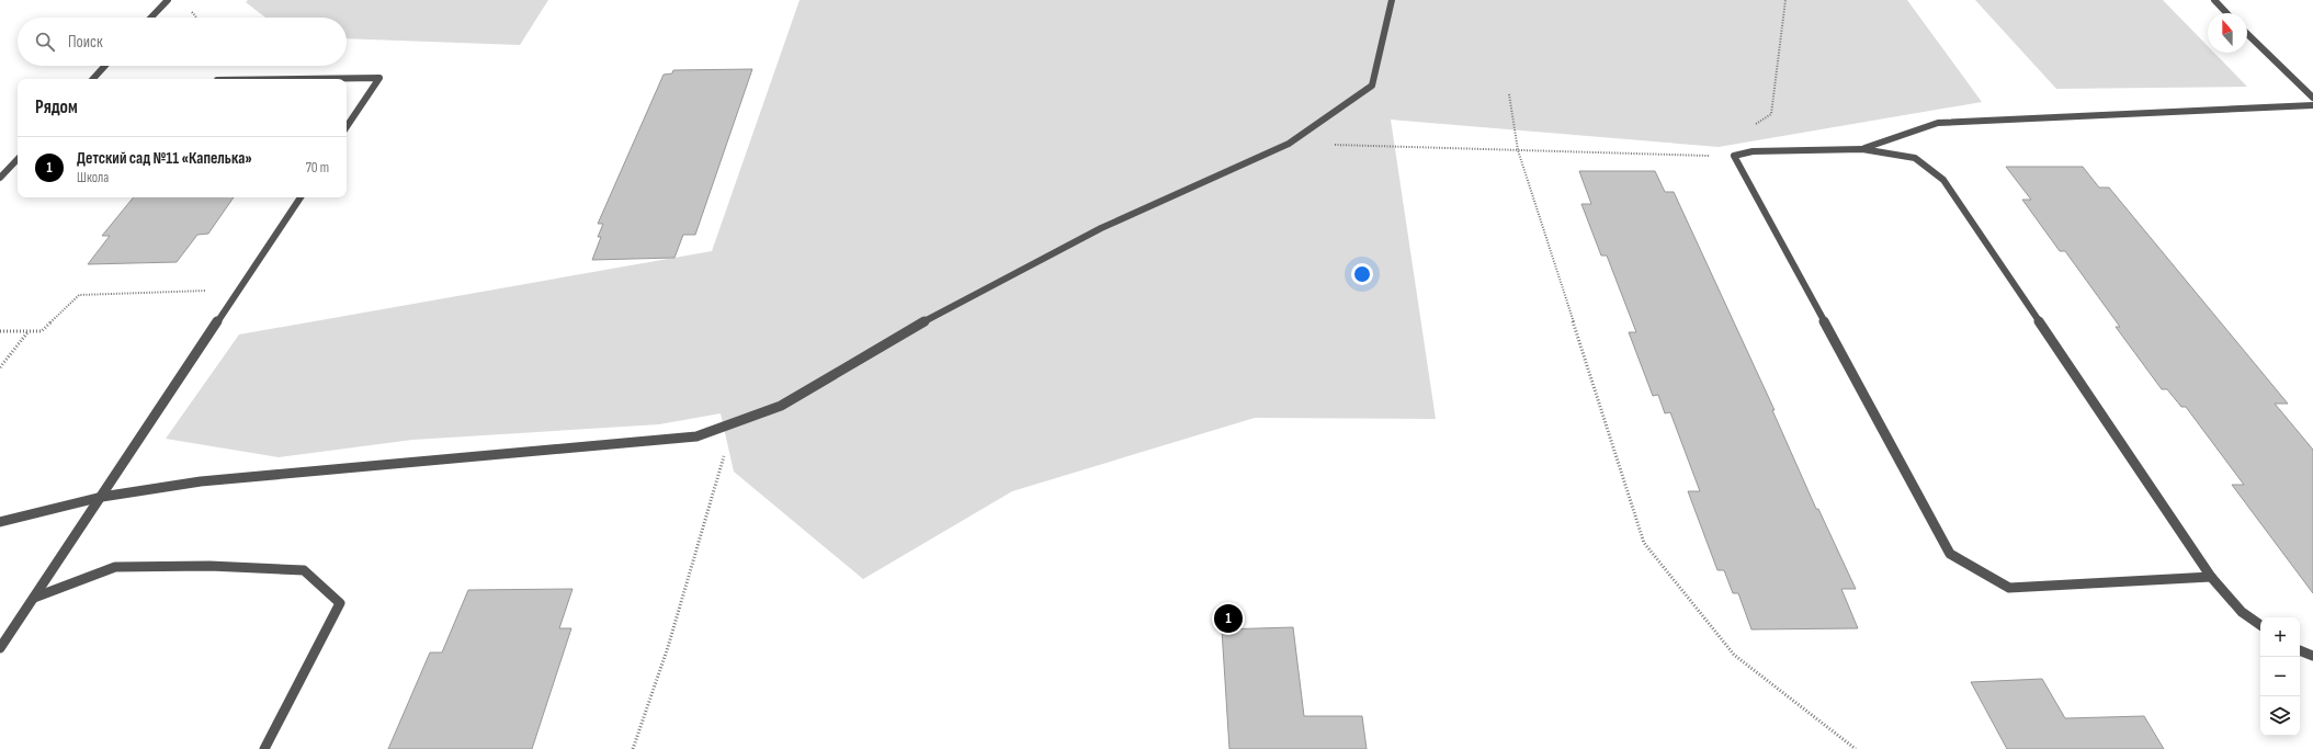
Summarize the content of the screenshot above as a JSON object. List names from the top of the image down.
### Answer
{
  "north": "top",
  "page": {
    "search": "Поиск",
    "heading": "Рядом",
    "list": [
      {
        "mark": "1",
        "name": "Детский сад №11 «Капелька»",
        "note": "Школа",
        "value": "70 m"
      }
    ],
    "pins": "1",
    "map_buttons": ["+", "−"]
  }
}
